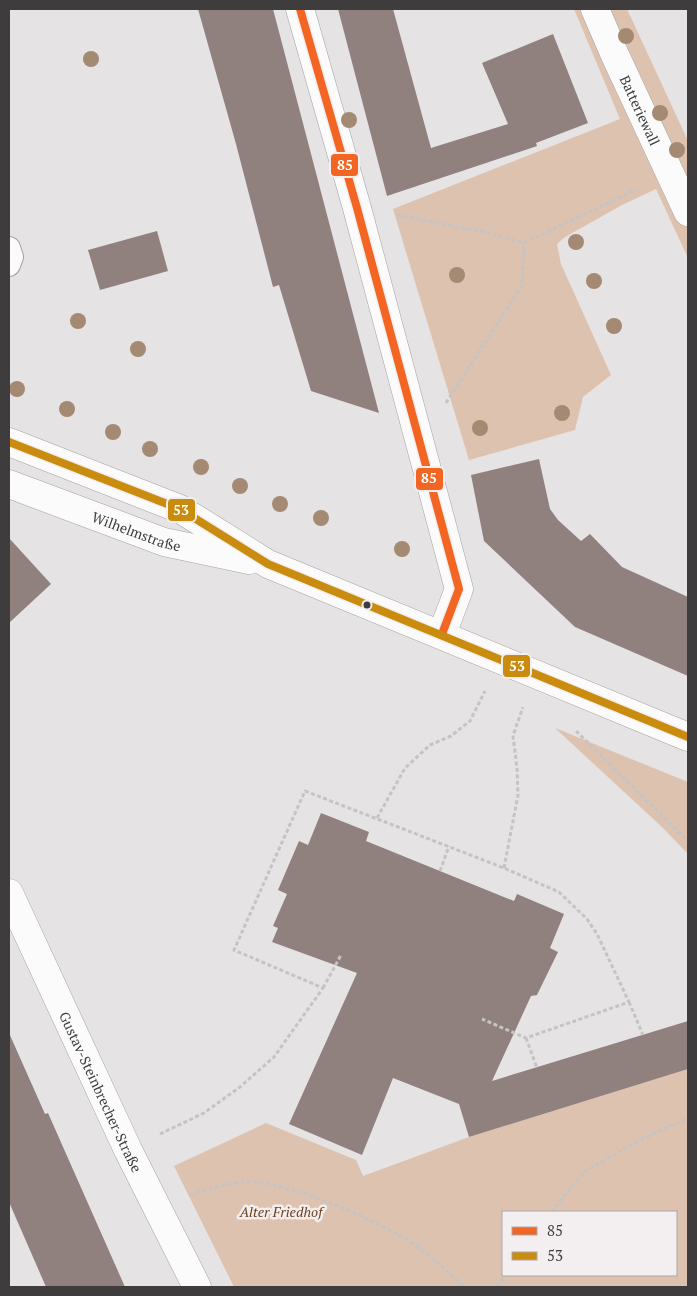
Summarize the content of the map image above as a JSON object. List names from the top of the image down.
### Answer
{
  "streets": {
    "street": ["Batteriewall", "Wilhelmstraße", "Gustav-Steinbrecher-Straße"]
  },
  "parks": ["Alter Friedhof"],
  "lines": ["transit line 85", "transit line 53"],
  "legend": ["85", "53"]
}
